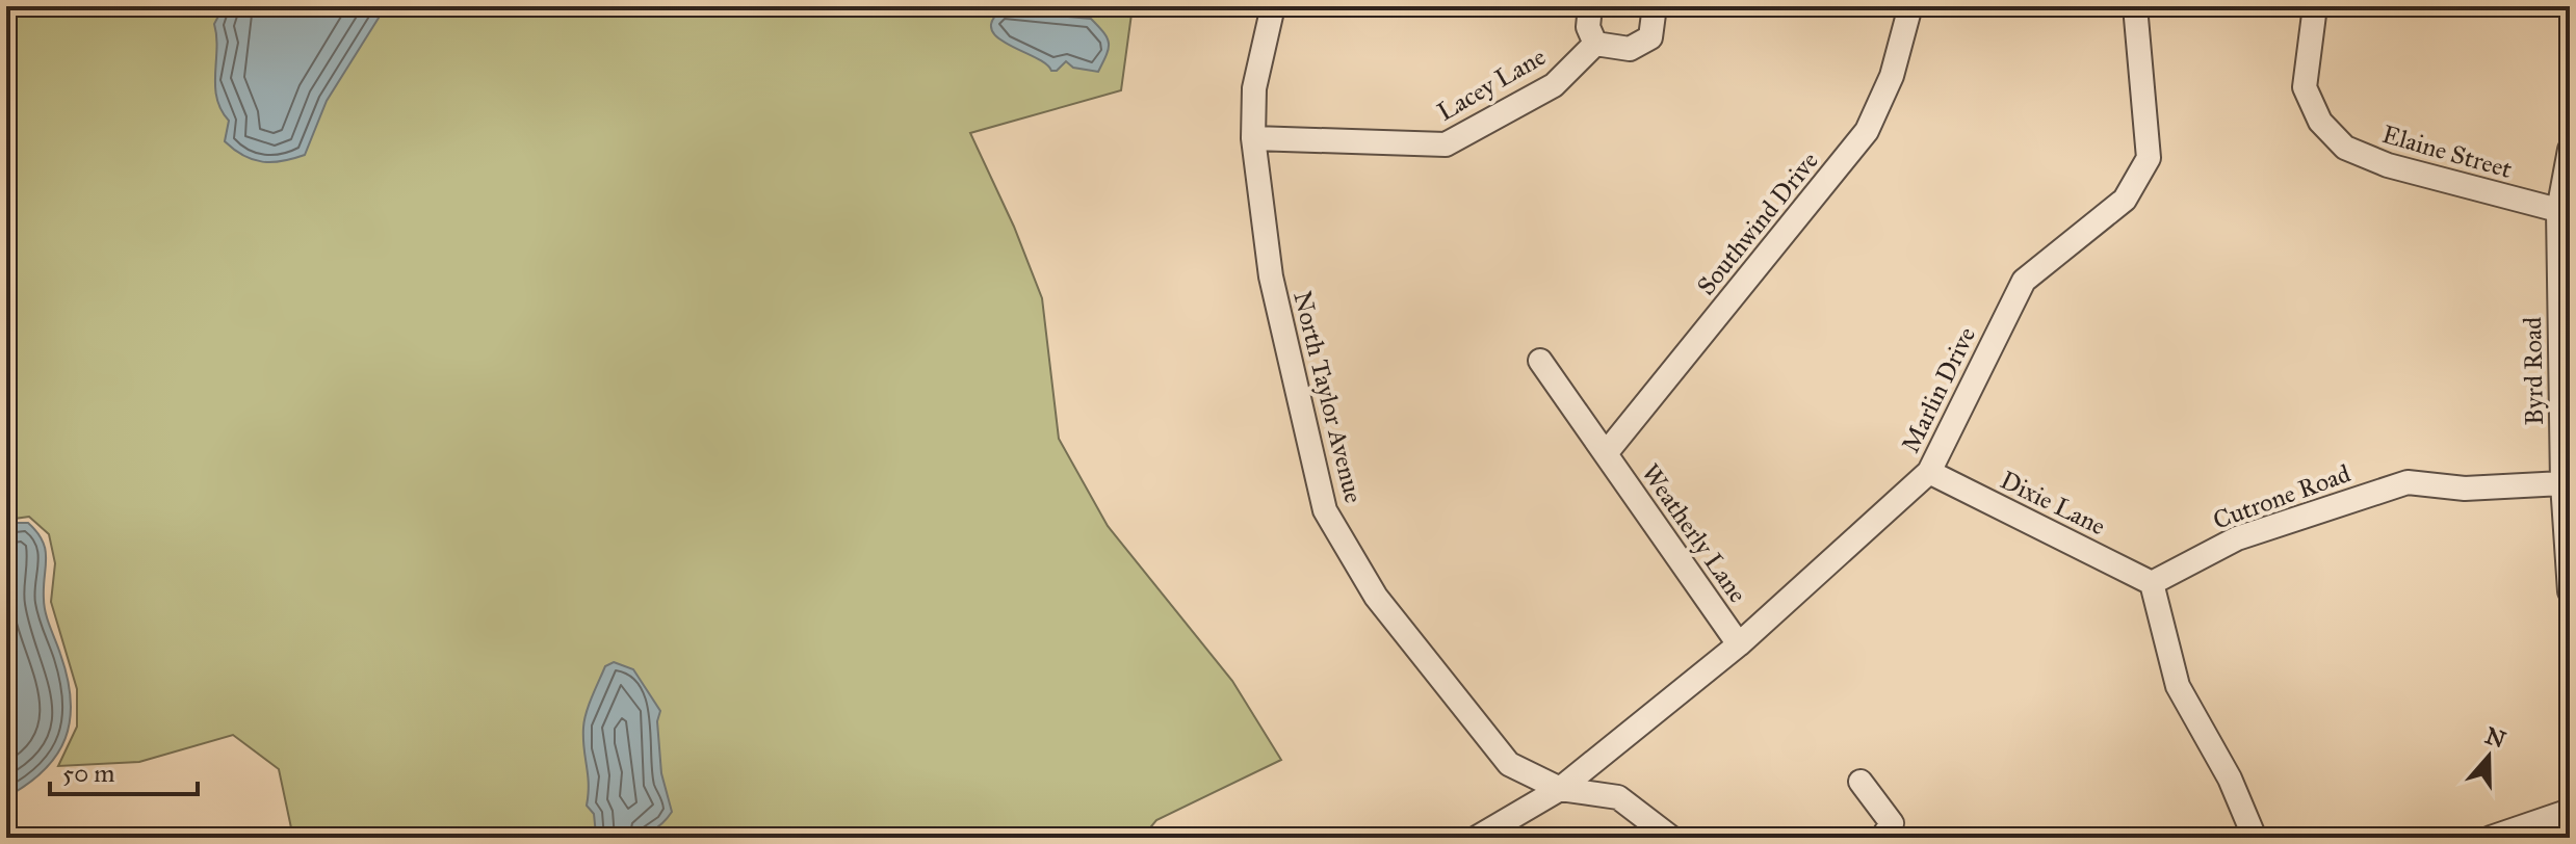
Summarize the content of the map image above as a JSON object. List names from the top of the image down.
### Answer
{
  "streets": {
    "street": [
      "Lacey Lane",
      "Elaine Street",
      "Southwind Drive",
      "Byrd Road",
      "Marlin Drive",
      "North Taylor Avenue",
      "Cutrone Road",
      "Dixie Lane",
      "Weatherly Lane"
    ]
  },
  "crossings": [
    ["Lacey Lane", "North Taylor Avenue"],
    ["Elaine Street", "Byrd Road"],
    ["Southwind Drive", "Weatherly Lane"],
    ["Byrd Road", "Cutrone Road"],
    ["Marlin Drive", "North Taylor Avenue"],
    ["Marlin Drive", "Dixie Lane"],
    ["Marlin Drive", "Weatherly Lane"],
    ["Cutrone Road", "Dixie Lane"]
  ],
  "scale_bar": "50 m",
  "north": "top"
}
